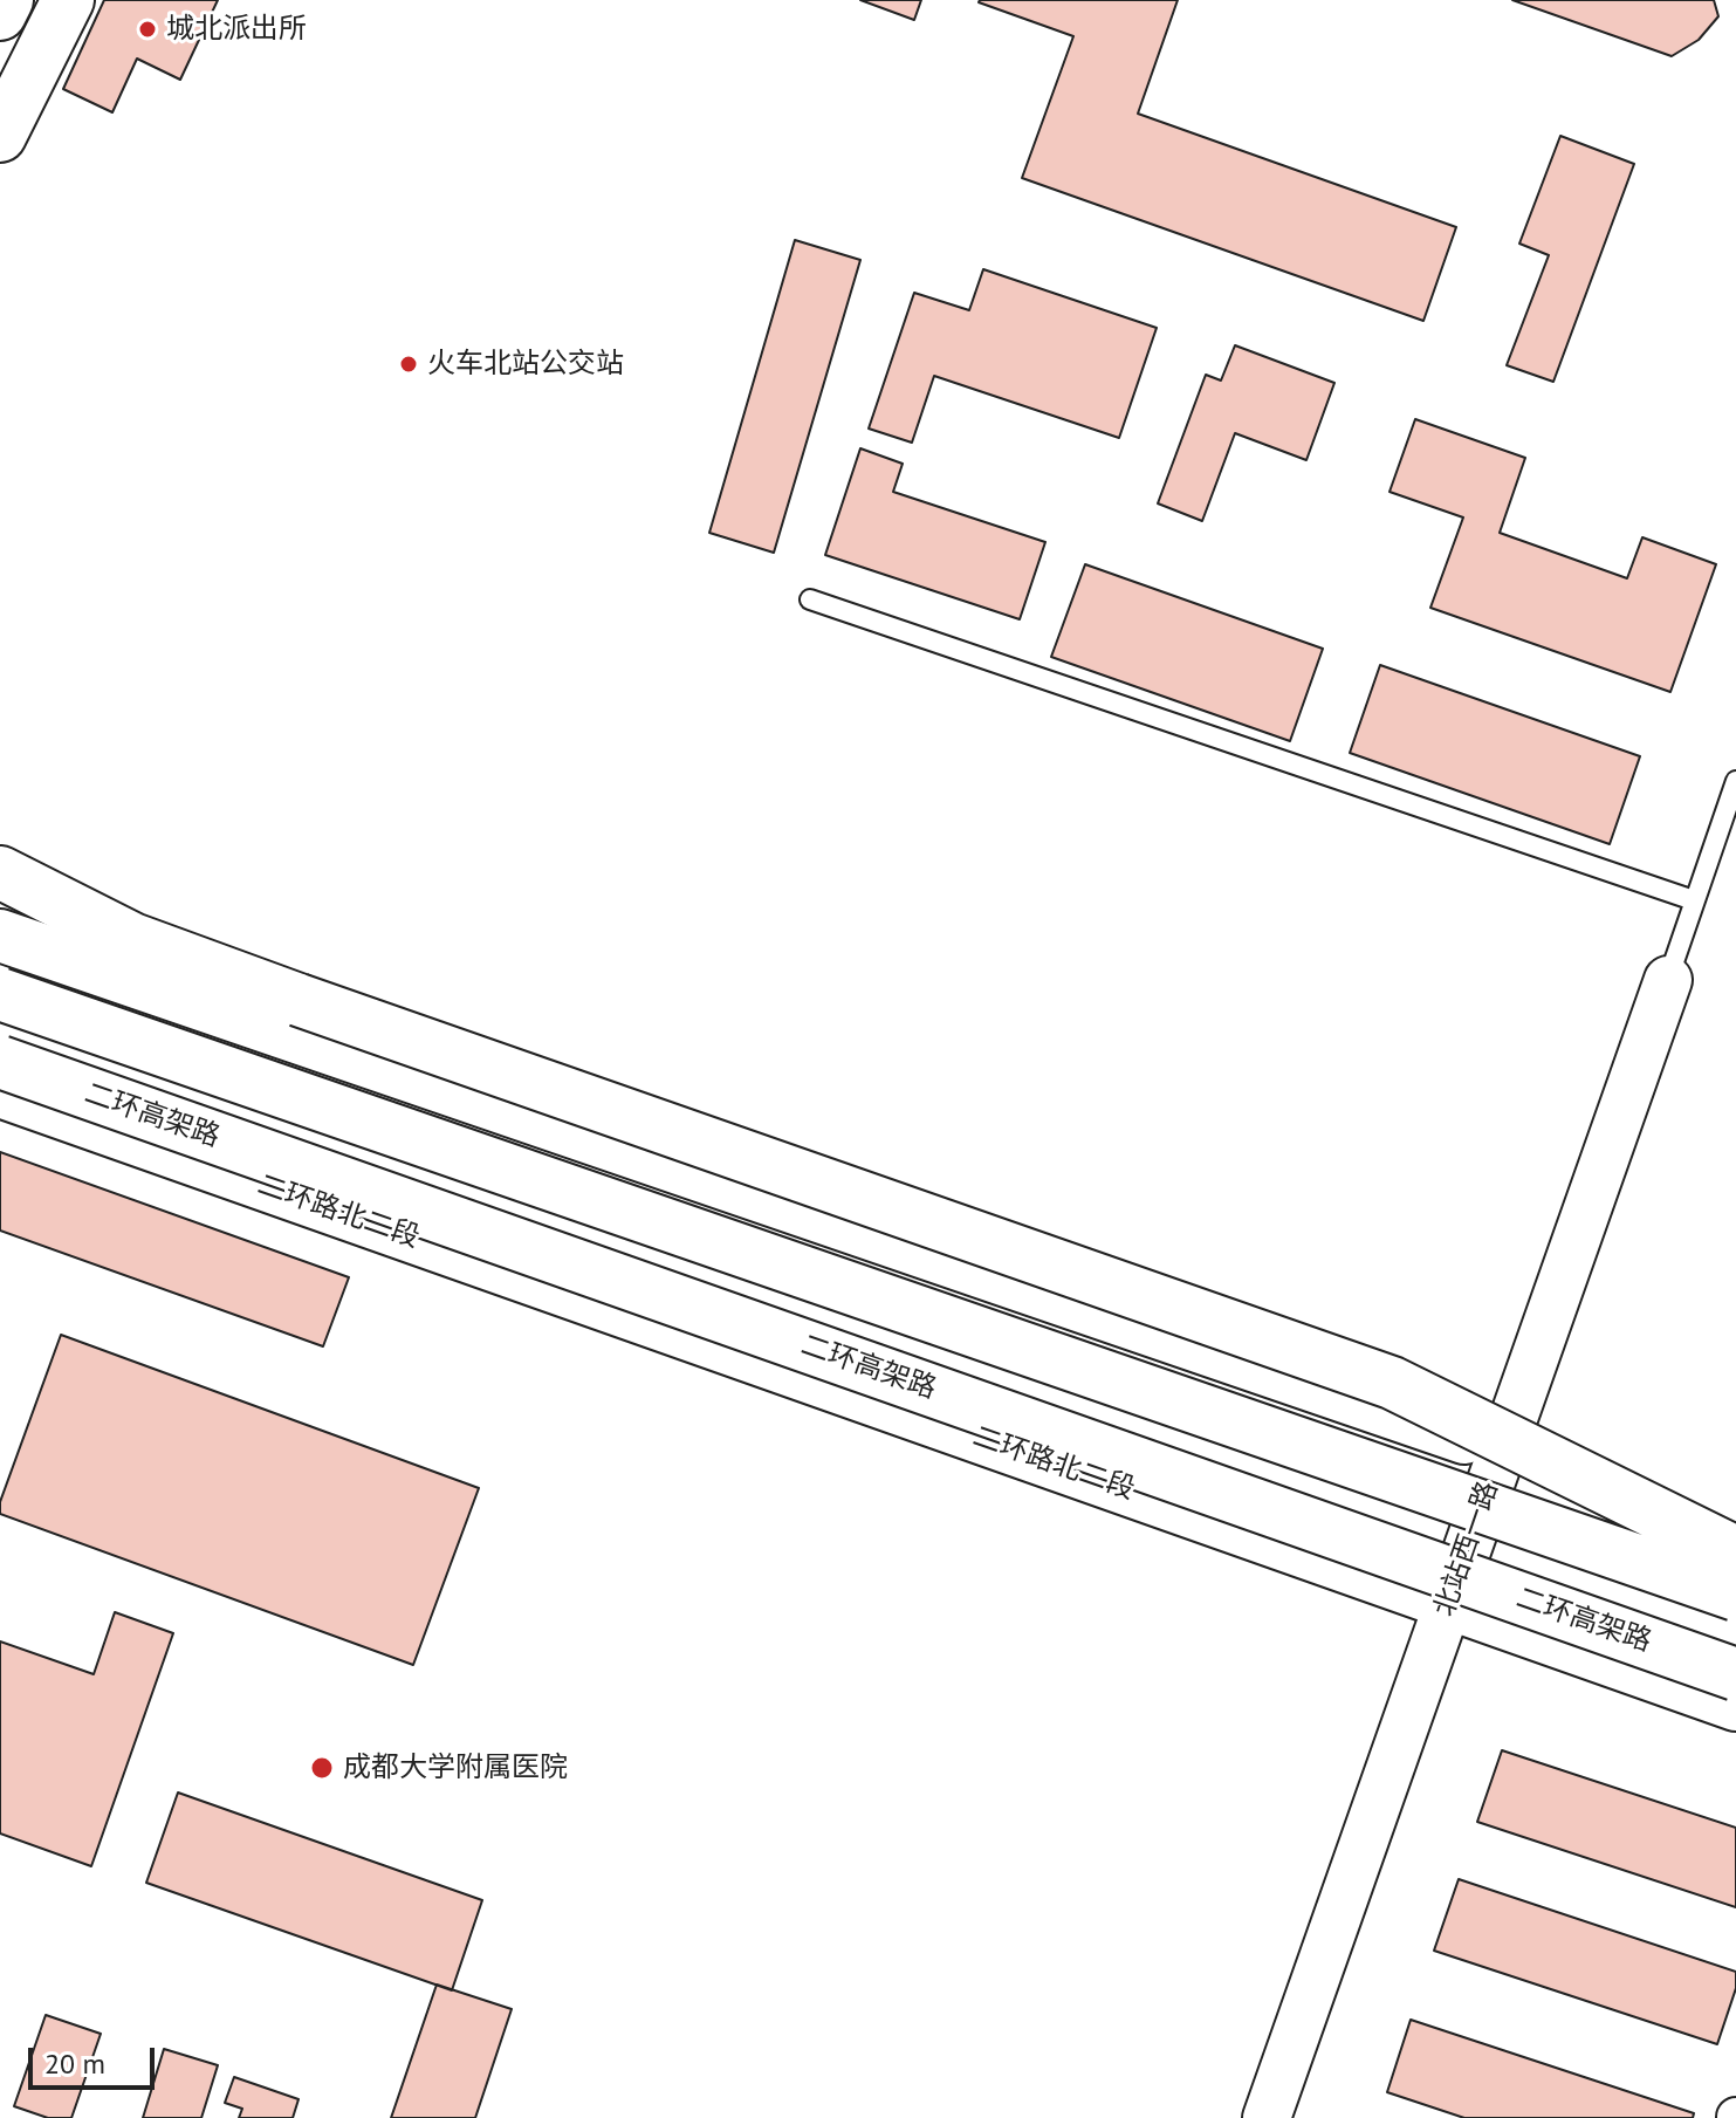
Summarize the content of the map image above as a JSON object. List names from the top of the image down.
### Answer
{
  "streets": {
    "main road": ["二环高架路", "二环路北二段"],
    "street": ["北站西一路"]
  },
  "crossings": [
    ["二环路北二段", "北站西一路"]
  ],
  "places": ["城北派出所", "火车北站公交站", "成都大学附属医院"],
  "scale_bar": "20 m"
}
